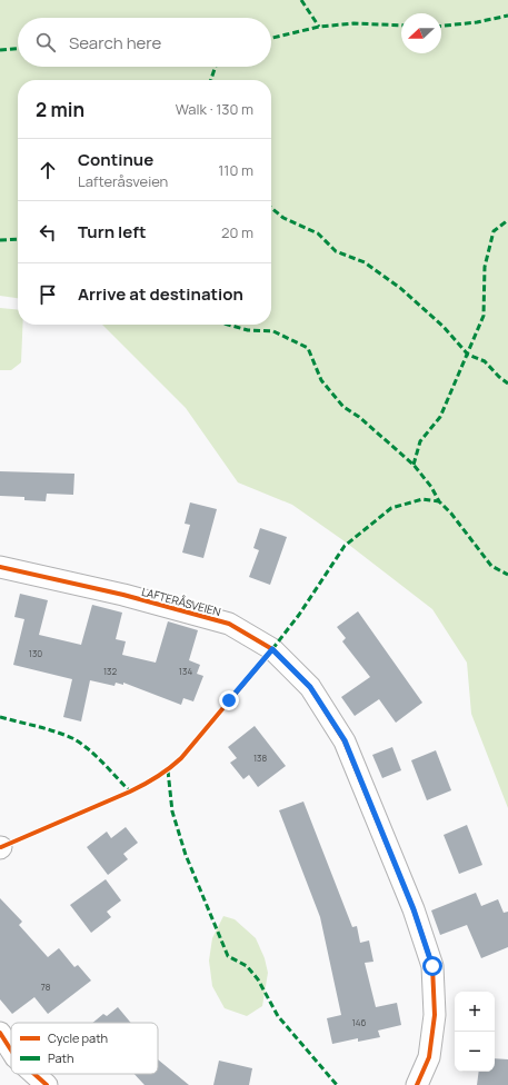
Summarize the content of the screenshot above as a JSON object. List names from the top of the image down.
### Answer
{
  "streets": {
    "street": ["LAFTERÅSVEIEN"]
  },
  "house_numbers": [
    "130",
    "132",
    "134",
    "138",
    "78",
    "146"
  ],
  "legend": ["Cycle path", "Path"],
  "north": "left",
  "page": {
    "search": "Search here",
    "heading": ["2 min", "Walk · 130 m"],
    "list": [
      ["Continue", "Lafteråsveien", "110 m"],
      ["Turn left", "20 m"],
      "Arrive at destination"
    ],
    "map_buttons": ["+", "−"]
  }
}
